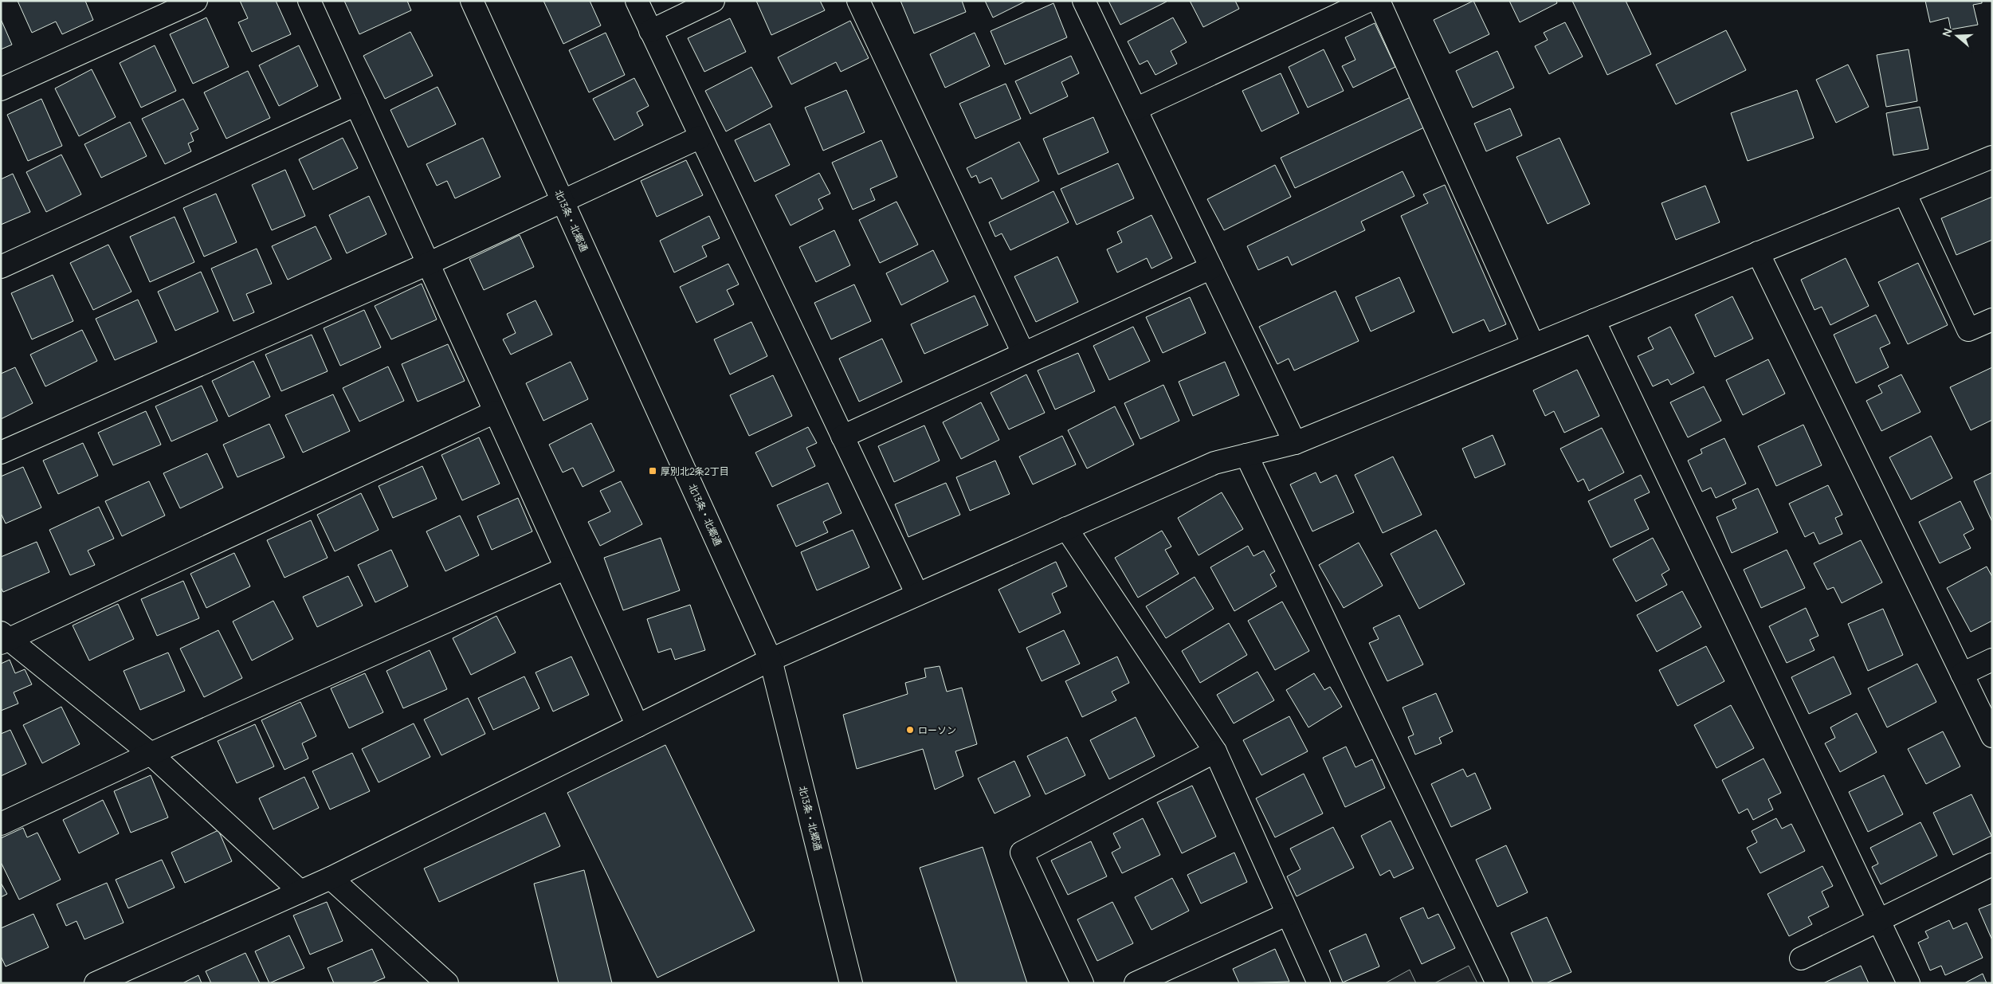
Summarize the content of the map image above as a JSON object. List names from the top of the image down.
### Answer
{
  "streets": {
    "street": ["北13条・北郷通"]
  },
  "places": {
    "transit": ["厚別北2条2丁目"],
    "other": ["ローソン"]
  },
  "north": "left"
}
